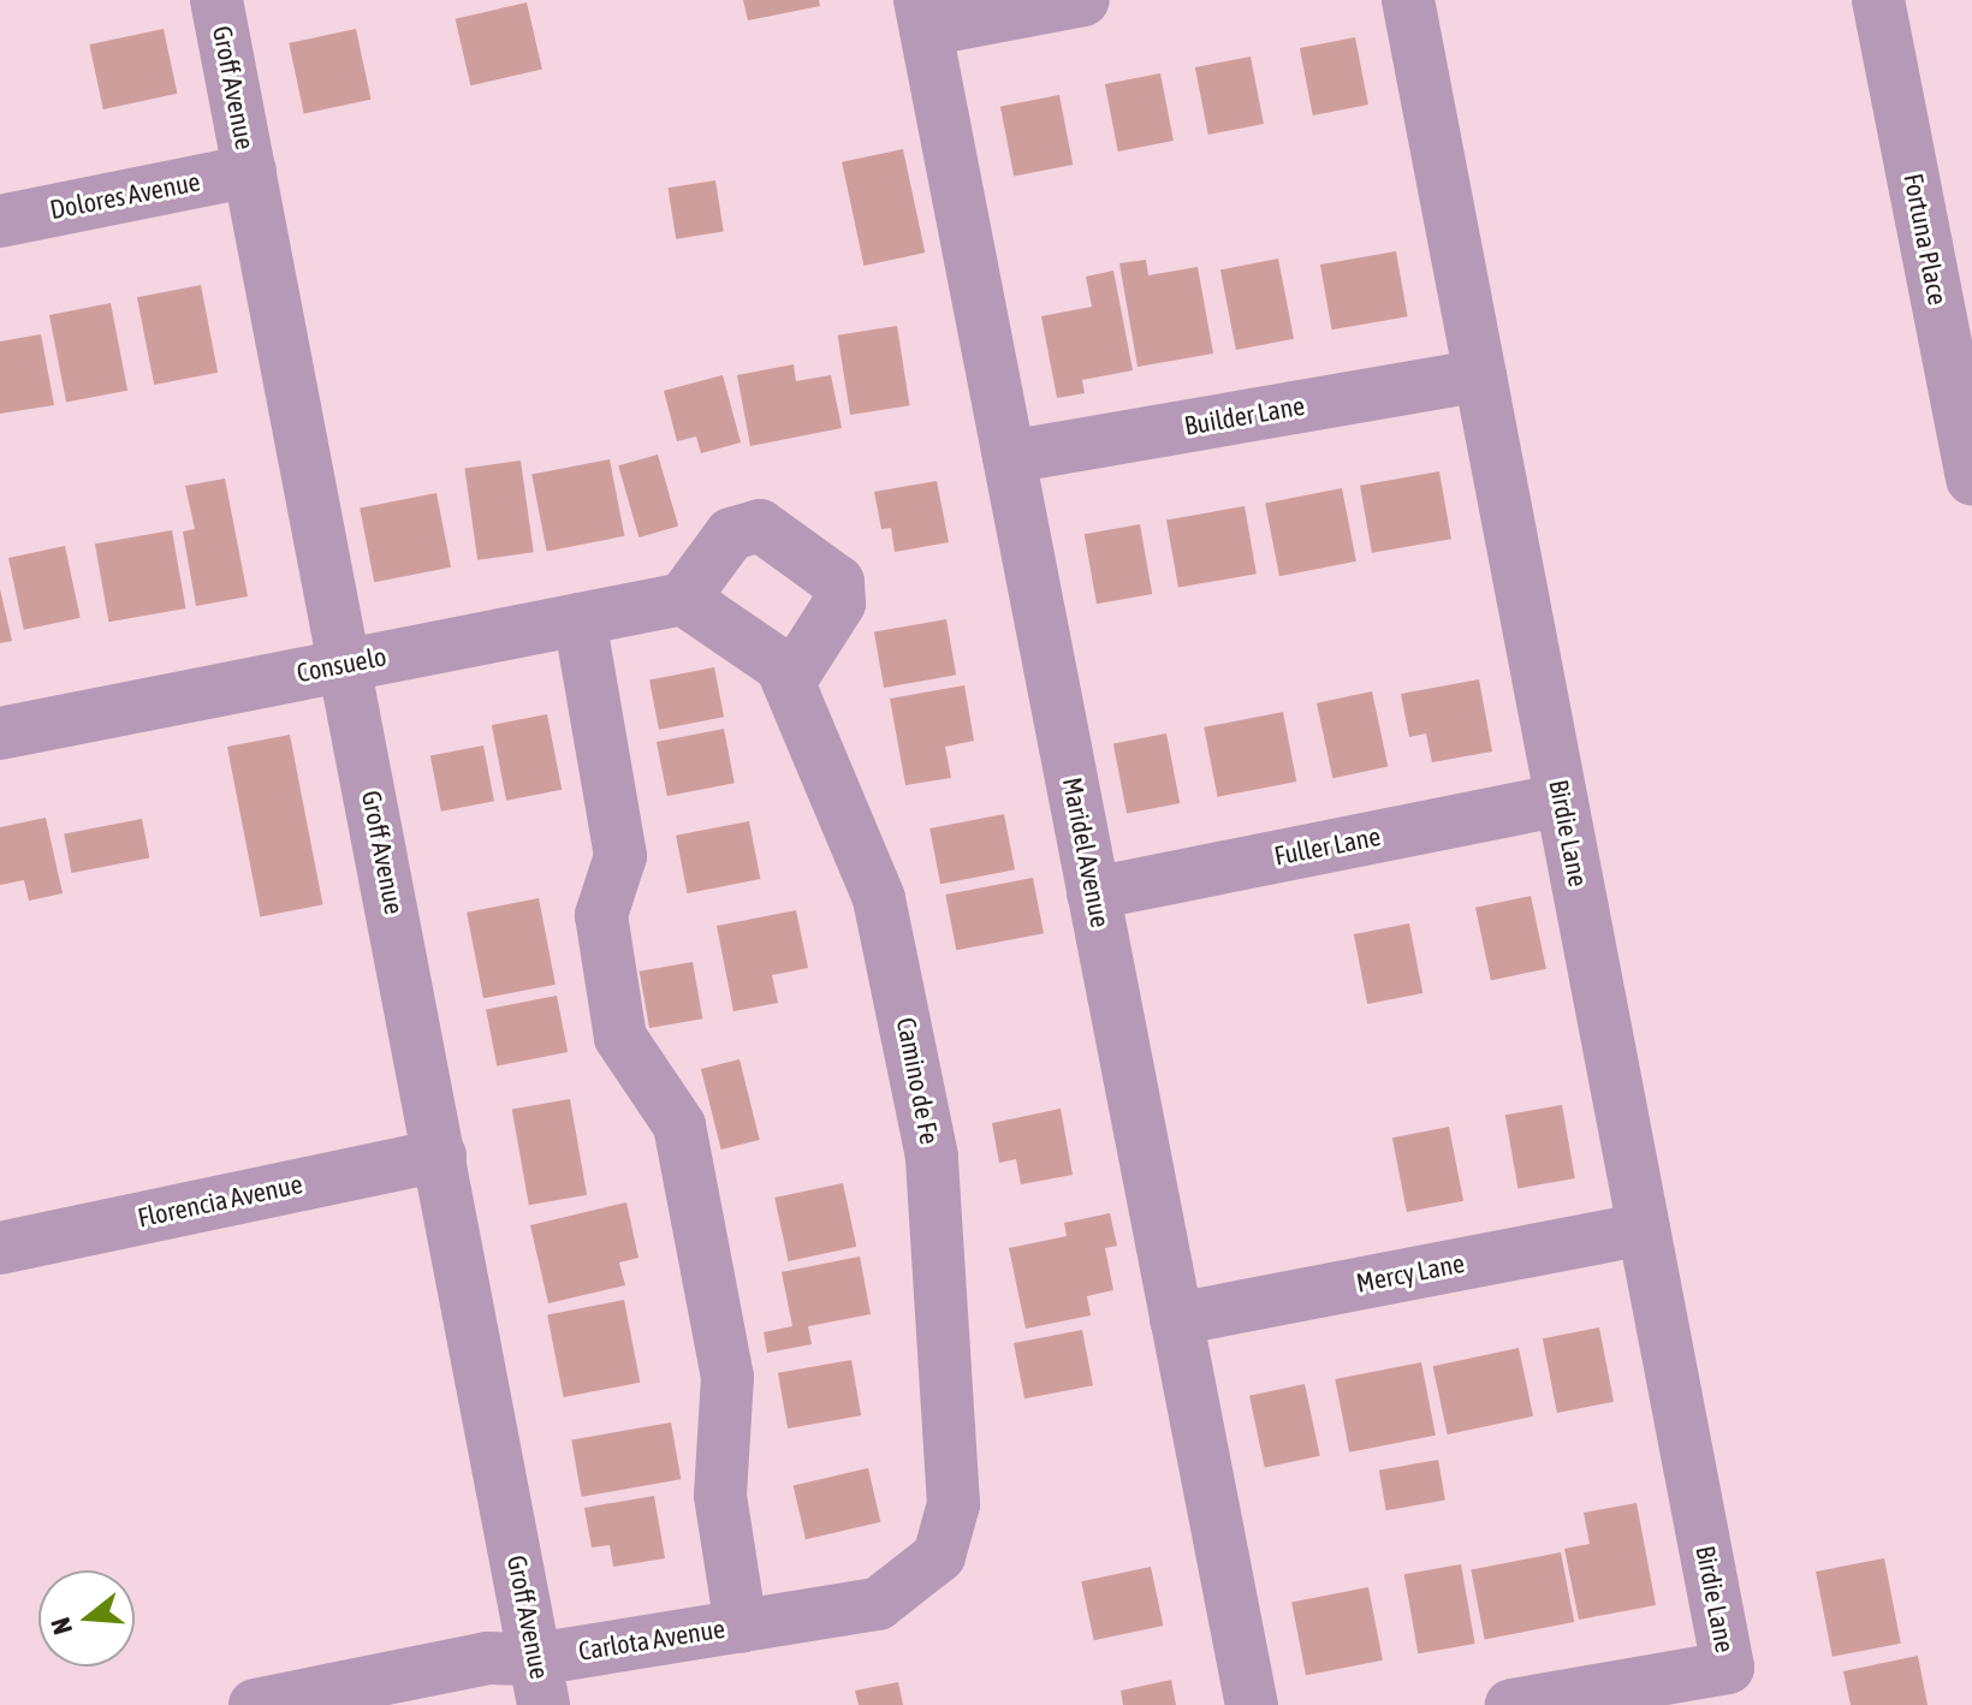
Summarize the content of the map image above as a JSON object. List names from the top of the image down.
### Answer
{
  "streets": {
    "street": [
      "Groff Avenue",
      "Dolores Avenue",
      "Fortuna Place",
      "Builder Lane",
      "Consuelo",
      "Birdie Lane",
      "Fuller Lane",
      "Maridel Avenue",
      "Camino de Fe",
      "Florencia Avenue",
      "Mercy Lane",
      "Carlota Avenue"
    ]
  },
  "crossings": [
    ["Groff Avenue", "Dolores Avenue"],
    ["Groff Avenue", "Consuelo"],
    ["Groff Avenue", "Florencia Avenue"],
    ["Groff Avenue", "Carlota Avenue"],
    ["Builder Lane", "Birdie Lane"],
    ["Builder Lane", "Maridel Avenue"],
    ["Consuelo", "Camino de Fe"],
    ["Birdie Lane", "Fuller Lane"],
    ["Birdie Lane", "Mercy Lane"],
    ["Fuller Lane", "Maridel Avenue"],
    ["Maridel Avenue", "Mercy Lane"],
    ["Camino de Fe", "Carlota Avenue"]
  ],
  "north": "left"
}
